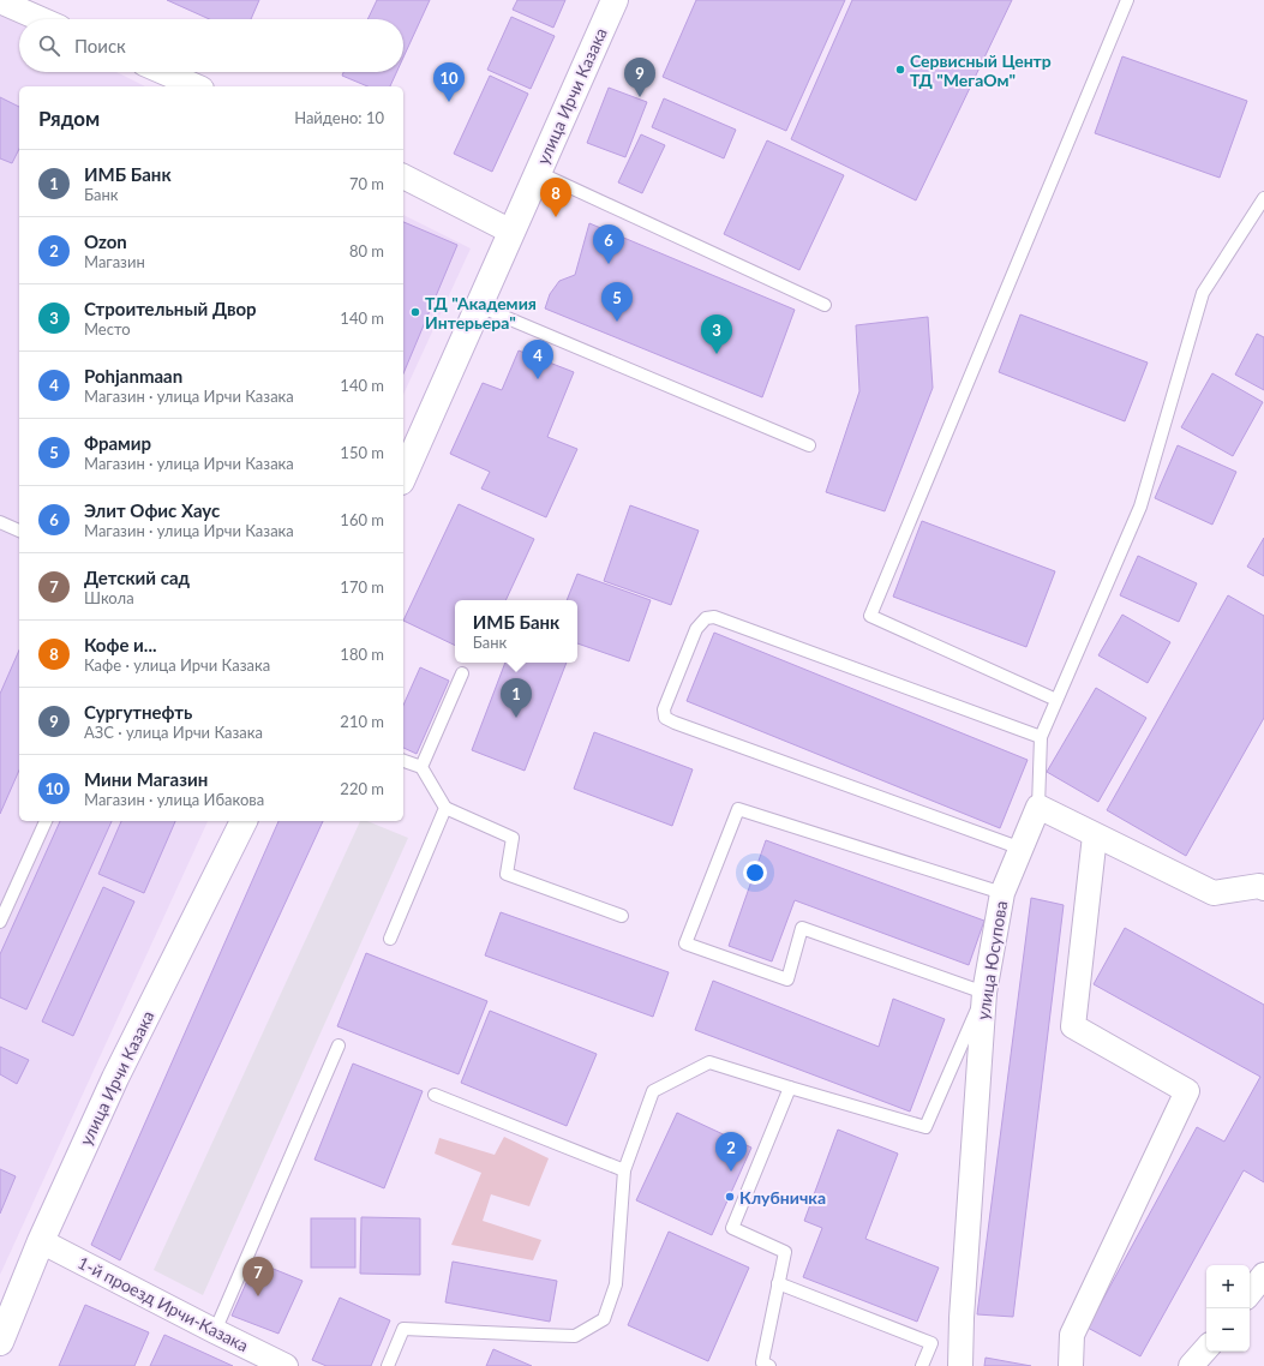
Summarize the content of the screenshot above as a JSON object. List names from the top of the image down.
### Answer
{
  "streets": {
    "main road": ["улица Ирчи Казака"],
    "street": ["улица Юсупова", "1-й проезд Ирчи-Казака"]
  },
  "crossings": [
    ["улица Ирчи Казака", "1-й проезд Ирчи-Казака"]
  ],
  "places": ["Сервисный Центр ТД \"МегаОм\"", "ТД \"Академия Интерьера\"", "Клубничка"],
  "page": {
    "search": "Поиск",
    "pins": [
      "9",
      "10",
      "8",
      "6",
      "5",
      "3",
      "4",
      "1",
      "2",
      "7"
    ],
    "heading": ["Рядом", "Найдено: 10"],
    "list": [
      {
        "mark": "1",
        "name": "ИМБ Банк",
        "note": "Банк",
        "value": "70 m"
      },
      {
        "mark": "2",
        "name": "Ozon",
        "note": "Магазин",
        "value": "80 m"
      },
      {
        "mark": "3",
        "name": "Строительный Двор",
        "note": "Место",
        "value": "140 m"
      },
      {
        "mark": "4",
        "name": "Pohjanmaan",
        "note": "Магазин · улица Ирчи Казака",
        "value": "140 m"
      },
      {
        "mark": "5",
        "name": "Фрамир",
        "note": "Магазин · улица Ирчи Казака",
        "value": "150 m"
      },
      {
        "mark": "6",
        "name": "Элит Офис Хаус",
        "note": "Магазин · улица Ирчи Казака",
        "value": "160 m"
      },
      {
        "mark": "7",
        "name": "Детский сад",
        "note": "Школа",
        "value": "170 m"
      },
      {
        "mark": "8",
        "name": "Кофе и...",
        "note": "Кафе · улица Ирчи Казака",
        "value": "180 m"
      },
      {
        "mark": "9",
        "name": "Сургутнефть",
        "note": "АЗС · улица Ирчи Казака",
        "value": "210 m"
      },
      {
        "mark": "10",
        "name": "Мини Магазин",
        "note": "Магазин · улица Ибакова",
        "value": "220 m"
      }
    ],
    "popup": ["ИМБ Банк", "Банк"],
    "map_buttons": ["+", "−"]
  }
}
